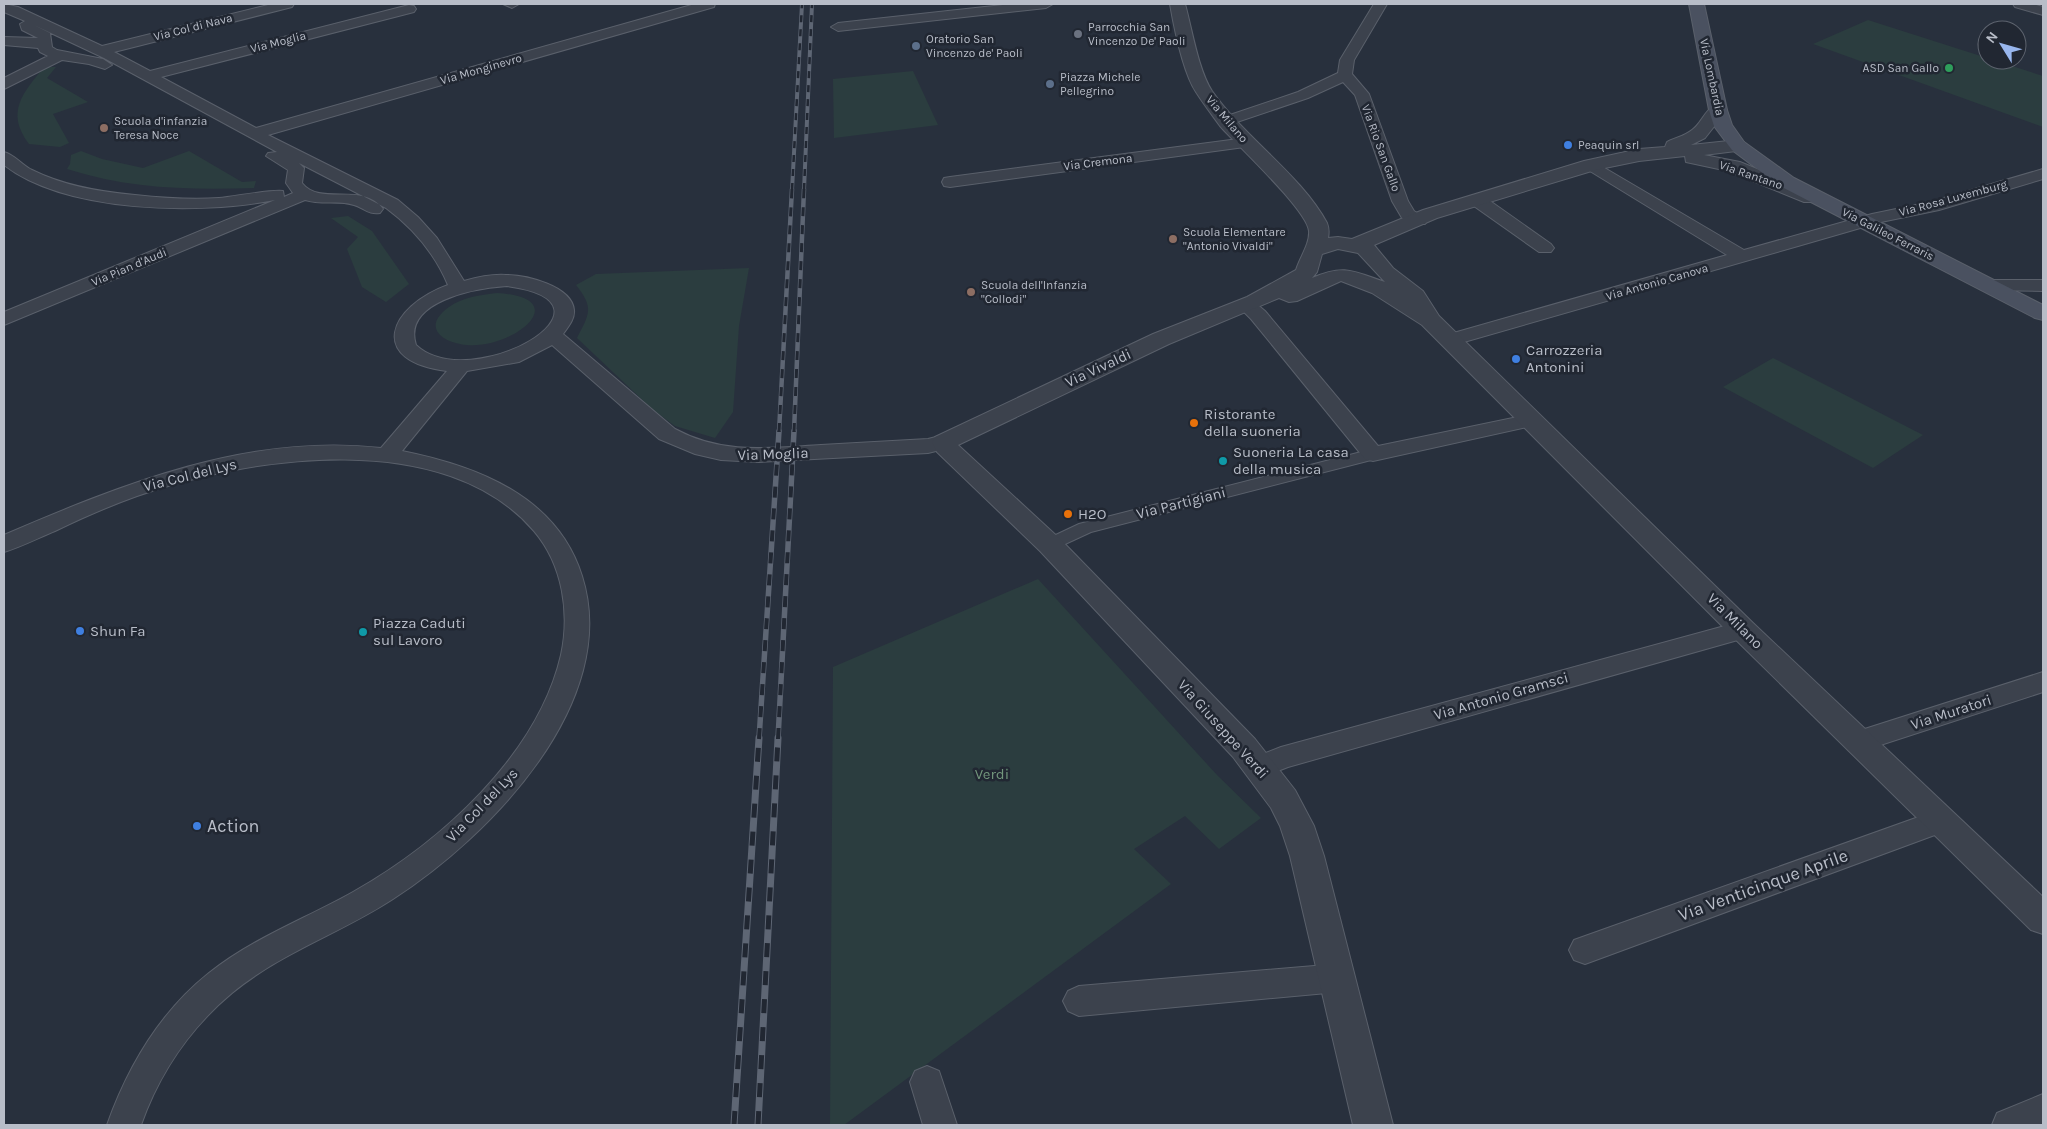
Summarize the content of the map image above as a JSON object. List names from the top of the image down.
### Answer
{
  "streets": {
    "main road": ["Via Lombardia", "Via Galileo Ferraris"],
    "street": [
      "Via Col di Nava",
      "Via Moglia",
      "Via Monginevro",
      "Via Milano",
      "Via Rio San Gallo",
      "Via Cremona",
      "Via Rantano",
      "Via Rosa Luxemburg",
      "Via Pian d'Audi",
      "Via Antonio Canova",
      "Via Vivaldi",
      "Via Col del Lys",
      "Via Partigiani",
      "Via Antonio Gramsci",
      "Via Muratori",
      "Via Giuseppe Verdi",
      "Via Venticinque Aprile"
    ]
  },
  "crossings": [
    ["Via Moglia", "Via Vivaldi"],
    ["Via Moglia", "Via Giuseppe Verdi"],
    ["Via Lombardia", "Via Rantano"],
    ["Via Lombardia", "Via Galileo Ferraris"],
    ["Via Milano", "Via Cremona"],
    ["Via Milano", "Via Rantano"],
    ["Via Milano", "Via Antonio Canova"],
    ["Via Milano", "Via Vivaldi"],
    ["Via Milano", "Via Partigiani"],
    ["Via Milano", "Via Antonio Gramsci"],
    ["Via Milano", "Via Muratori"],
    ["Via Milano", "Via Venticinque Aprile"],
    ["Via Rio San Gallo", "Via Rantano"],
    ["Via Rantano", "Via Galileo Ferraris"],
    ["Via Rosa Luxemburg", "Via Galileo Ferraris"],
    ["Via Rosa Luxemburg", "Via Antonio Canova"],
    ["Via Galileo Ferraris", "Via Antonio Canova"],
    ["Via Vivaldi", "Via Giuseppe Verdi"],
    ["Via Partigiani", "Via Giuseppe Verdi"],
    ["Via Antonio Gramsci", "Via Giuseppe Verdi"]
  ],
  "parks": ["Verdi"],
  "places": [
    "Parrocchia San Vincenzo De' Paoli",
    "Oratorio San Vincenzo de' Paoli",
    "ASD San Gallo",
    "Piazza Michele Pellegrino",
    "Scuola d'infanzia Teresa Noce",
    "Peaquin srl",
    "Scuola Elementare \"Antonio Vivaldi\"",
    "Scuola dell'Infanzia \"Collodi\"",
    "Carrozzeria Antonini",
    "Ristorante della suoneria",
    "Suoneria La casa della musica",
    "H2O",
    "Shun Fa",
    "Piazza Caduti sul Lavoro",
    "Action"
  ],
  "north": "top left"
}
